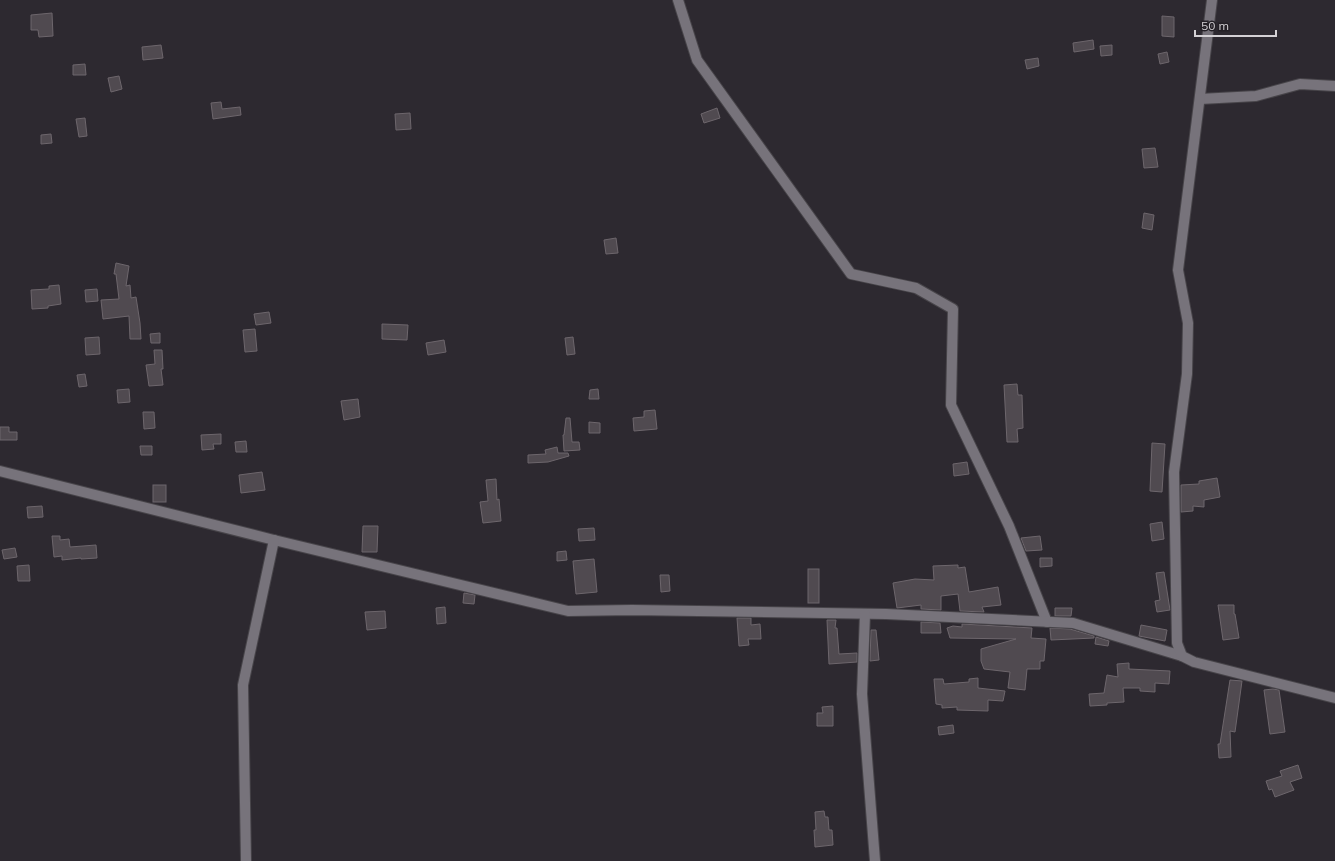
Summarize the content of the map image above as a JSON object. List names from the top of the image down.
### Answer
{
  "scale_bar": "50 m"
}
